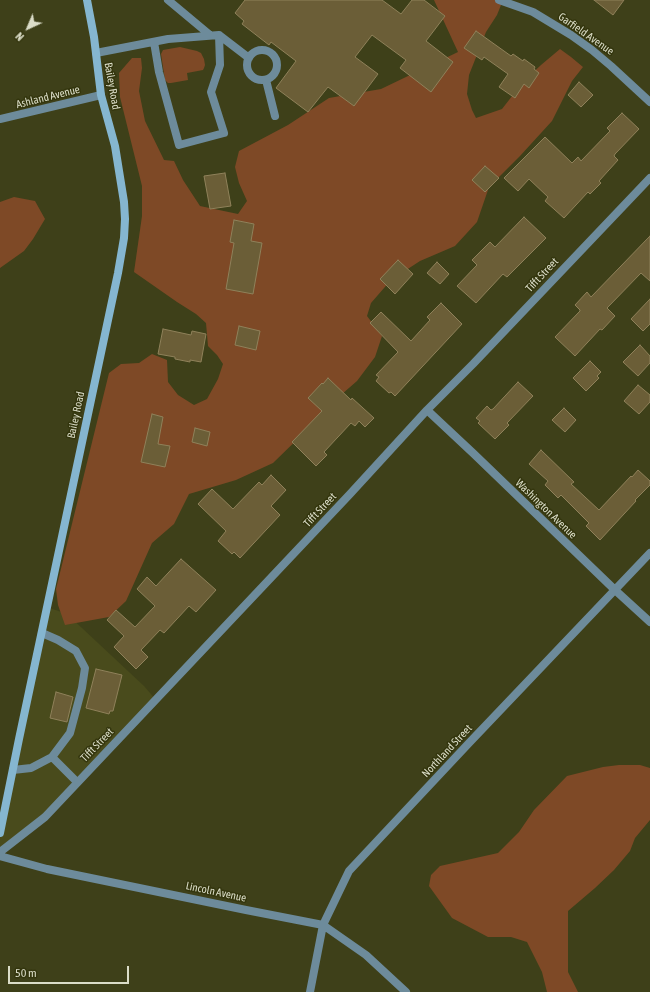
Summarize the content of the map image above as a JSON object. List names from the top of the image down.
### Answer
{
  "streets": {
    "street": [
      "Garfield Avenue",
      "Bailey Road",
      "Ashland Avenue",
      "Tifft Street",
      "Washington Avenue",
      "Northland Street",
      "Lincoln Avenue"
    ]
  },
  "crossings": [
    ["Bailey Road", "Ashland Avenue"],
    ["Tifft Street", "Washington Avenue"],
    ["Washington Avenue", "Northland Street"],
    ["Northland Street", "Lincoln Avenue"]
  ],
  "scale_bar": "50 m",
  "north": "bottom left"
}
